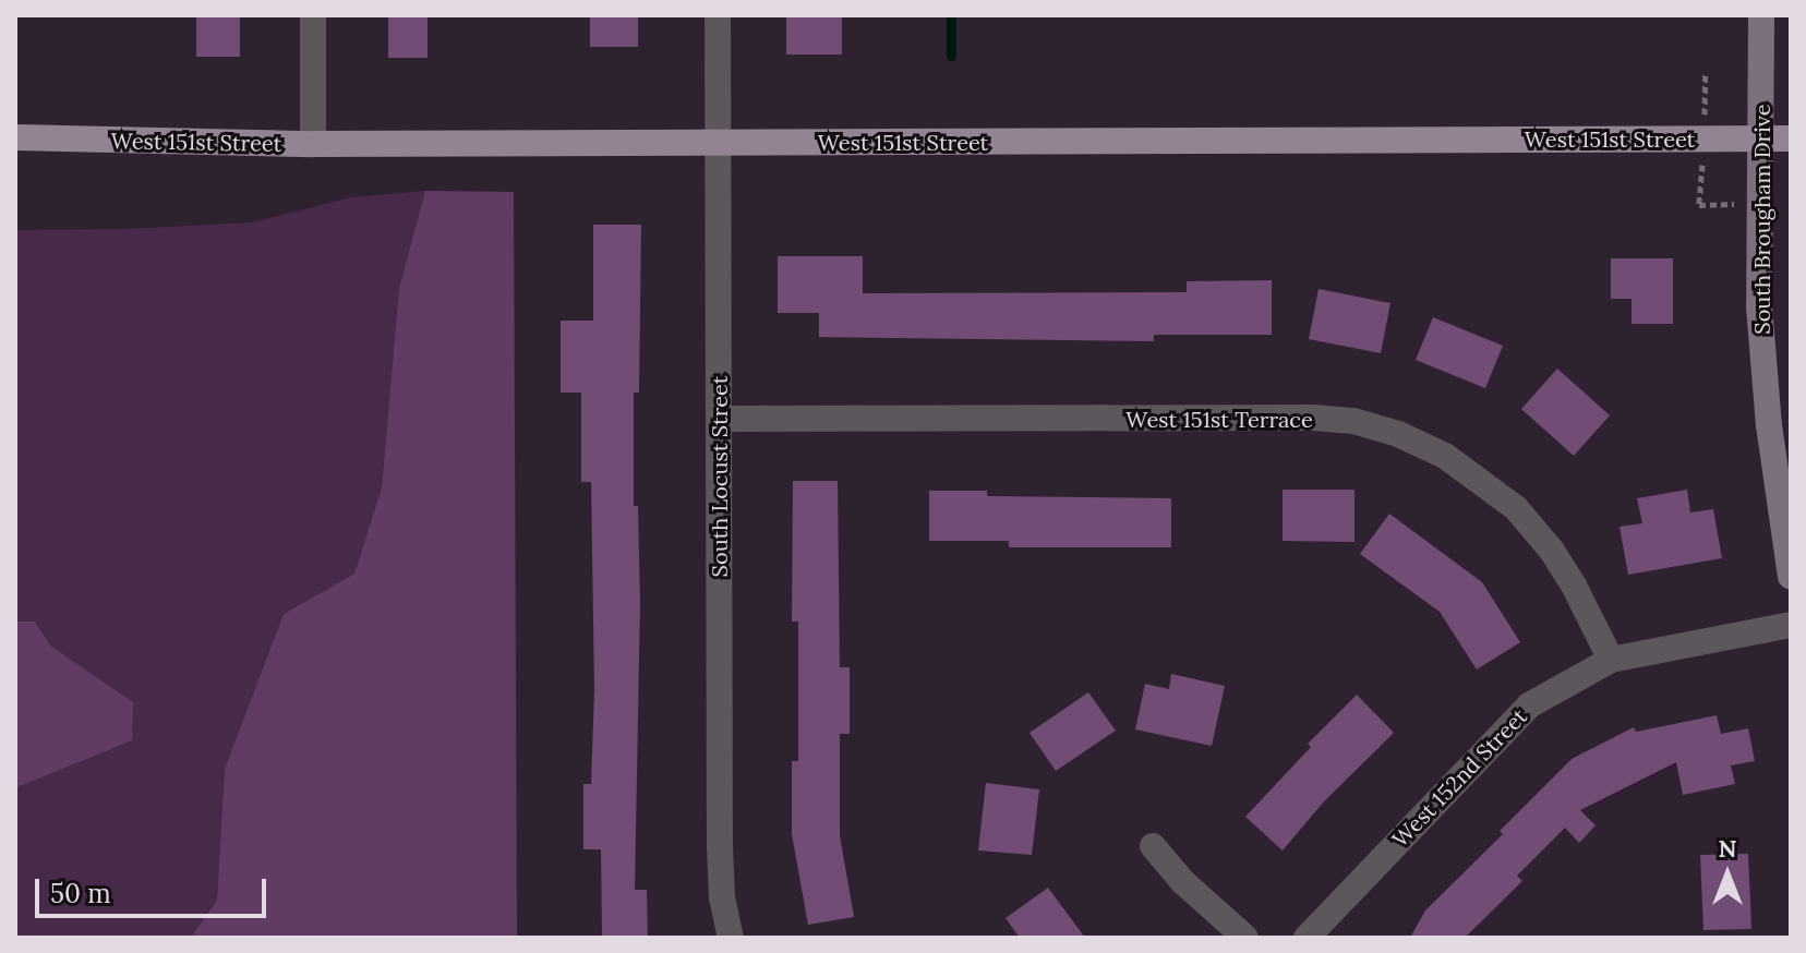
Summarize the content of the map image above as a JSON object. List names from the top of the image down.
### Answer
{
  "streets": {
    "main road": ["West 151st Street"],
    "street": [
      "South Brougham Drive",
      "West 151st Terrace",
      "South Locust Street",
      "West 152nd Street"
    ]
  },
  "crossings": [
    ["West 151st Street", "South Brougham Drive"],
    ["West 151st Street", "South Locust Street"],
    ["West 151st Terrace", "South Locust Street"],
    ["West 151st Terrace", "West 152nd Street"]
  ],
  "scale_bar": "50 m",
  "north": "top"
}
